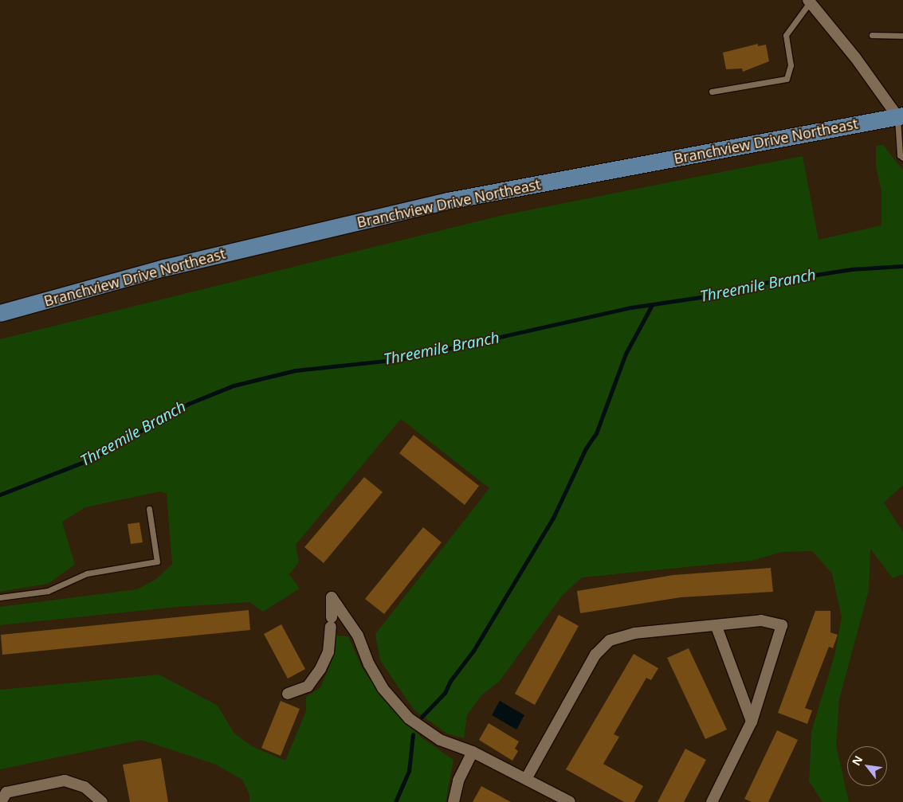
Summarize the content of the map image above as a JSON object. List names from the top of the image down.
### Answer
{
  "streets": {
    "main road": ["Branchview Drive Northeast"]
  },
  "water": ["Threemile Branch"],
  "north": "top left"
}
